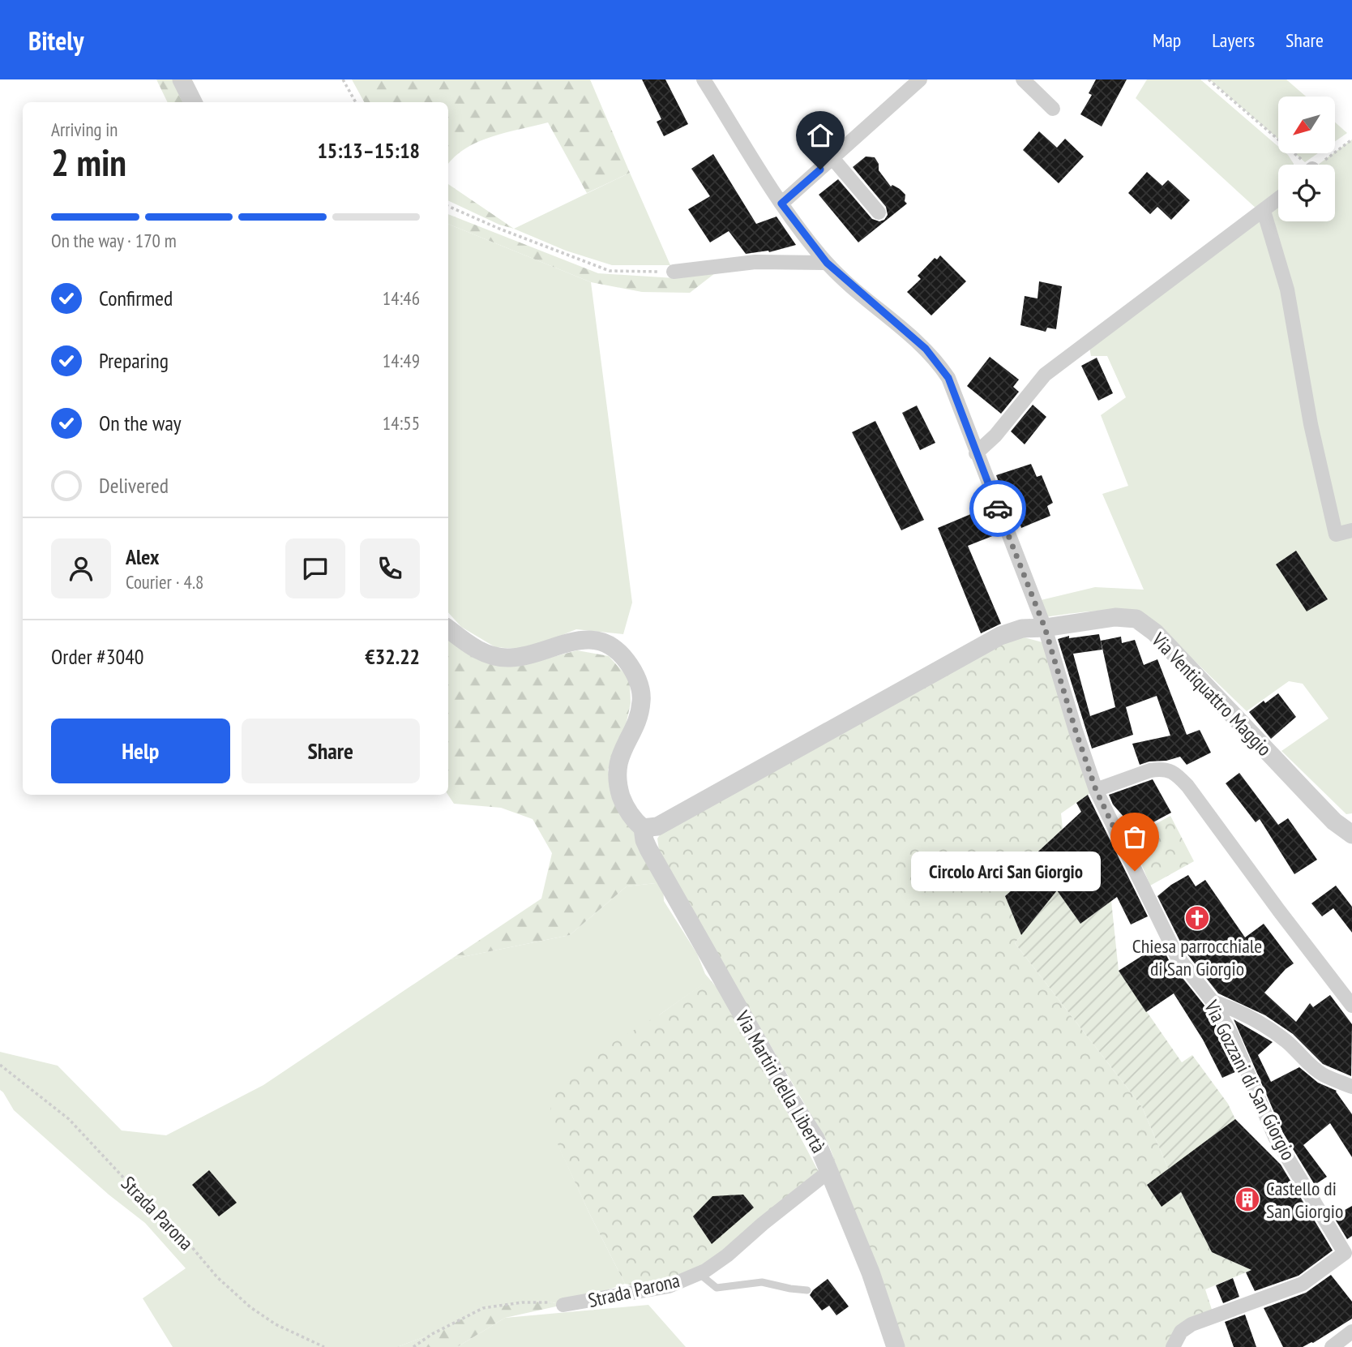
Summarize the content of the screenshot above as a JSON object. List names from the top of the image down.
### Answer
{
  "streets": {
    "street": [
      "Via Ventiquattro Maggio",
      "Via Gozzani di San Giorgio",
      "Via Martiri della Libertà",
      "Strada Parona"
    ]
  },
  "crossings": [
    ["Via Ventiquattro Maggio", "Via Gozzani di San Giorgio"],
    ["Via Martiri della Libertà", "Strada Parona"]
  ],
  "places": {
    "other": ["Circolo Arci San Giorgio"],
    "church": ["Chiesa parrocchiale di San Giorgio"],
    "building": ["Castello di San Giorgio"]
  },
  "north": "bottom left",
  "page": {
    "header": "Bitely",
    "nav": ["Map", "Layers", "Share"],
    "heading": ["2 min", "Arriving in", "15:13–15:18"],
    "panel": [
      "Alex",
      "Courier · 4.8",
      "Order #3040",
      "€32.22"
    ],
    "bar": "On the way · 170 m",
    "list": [
      ["Confirmed", "14:46"],
      ["Preparing", "14:49"],
      ["On the way", "14:55"],
      "Delivered"
    ],
    "buttons": ["Help", "Share"],
    "bubble": "Circolo Arci San Giorgio"
  }
}
